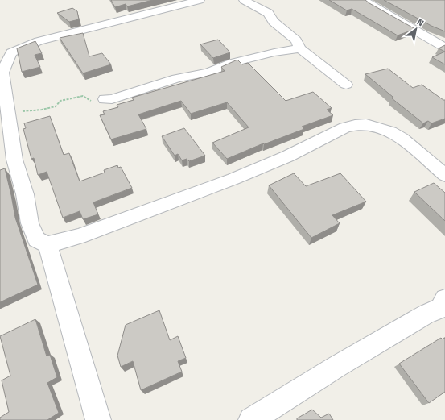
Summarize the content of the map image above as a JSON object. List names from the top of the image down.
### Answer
{
  "north": "top right"
}
